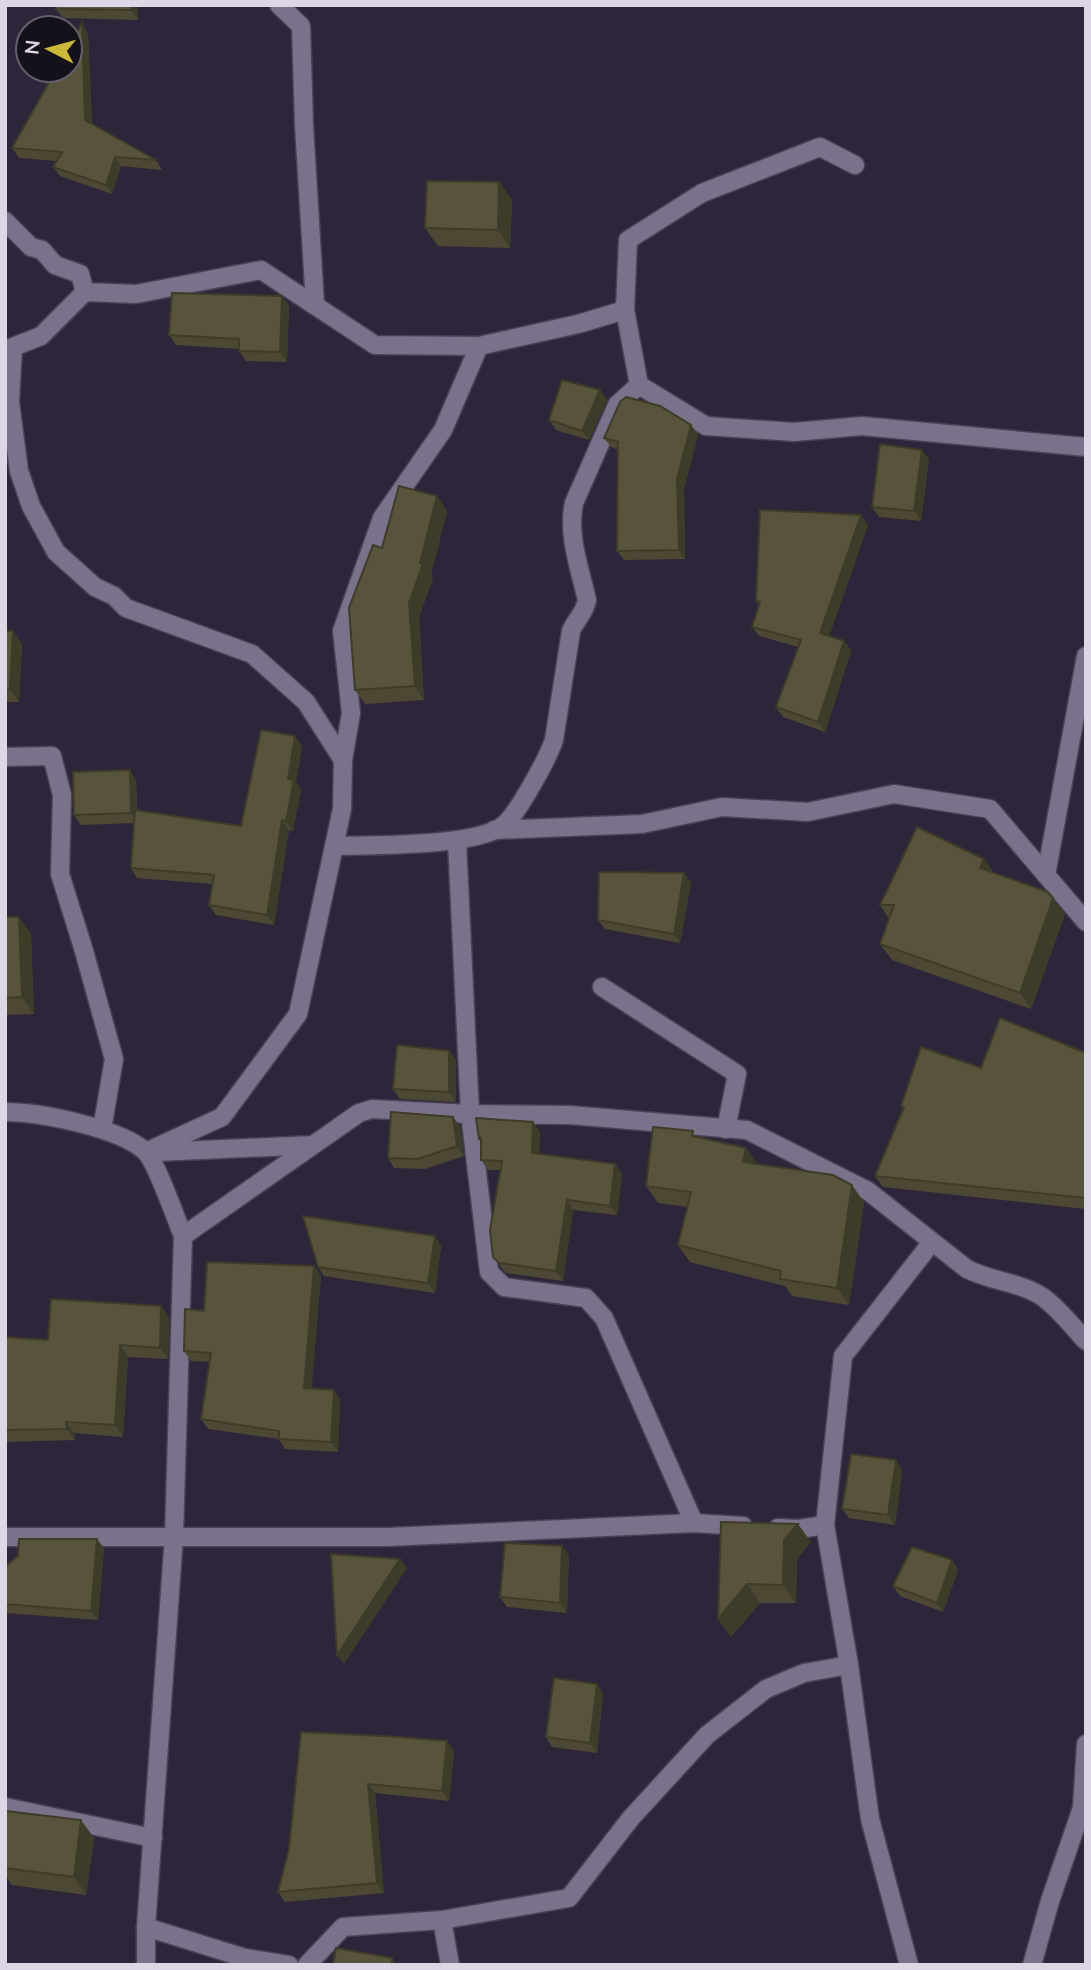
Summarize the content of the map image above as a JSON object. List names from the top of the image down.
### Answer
{
  "north": "left"
}
